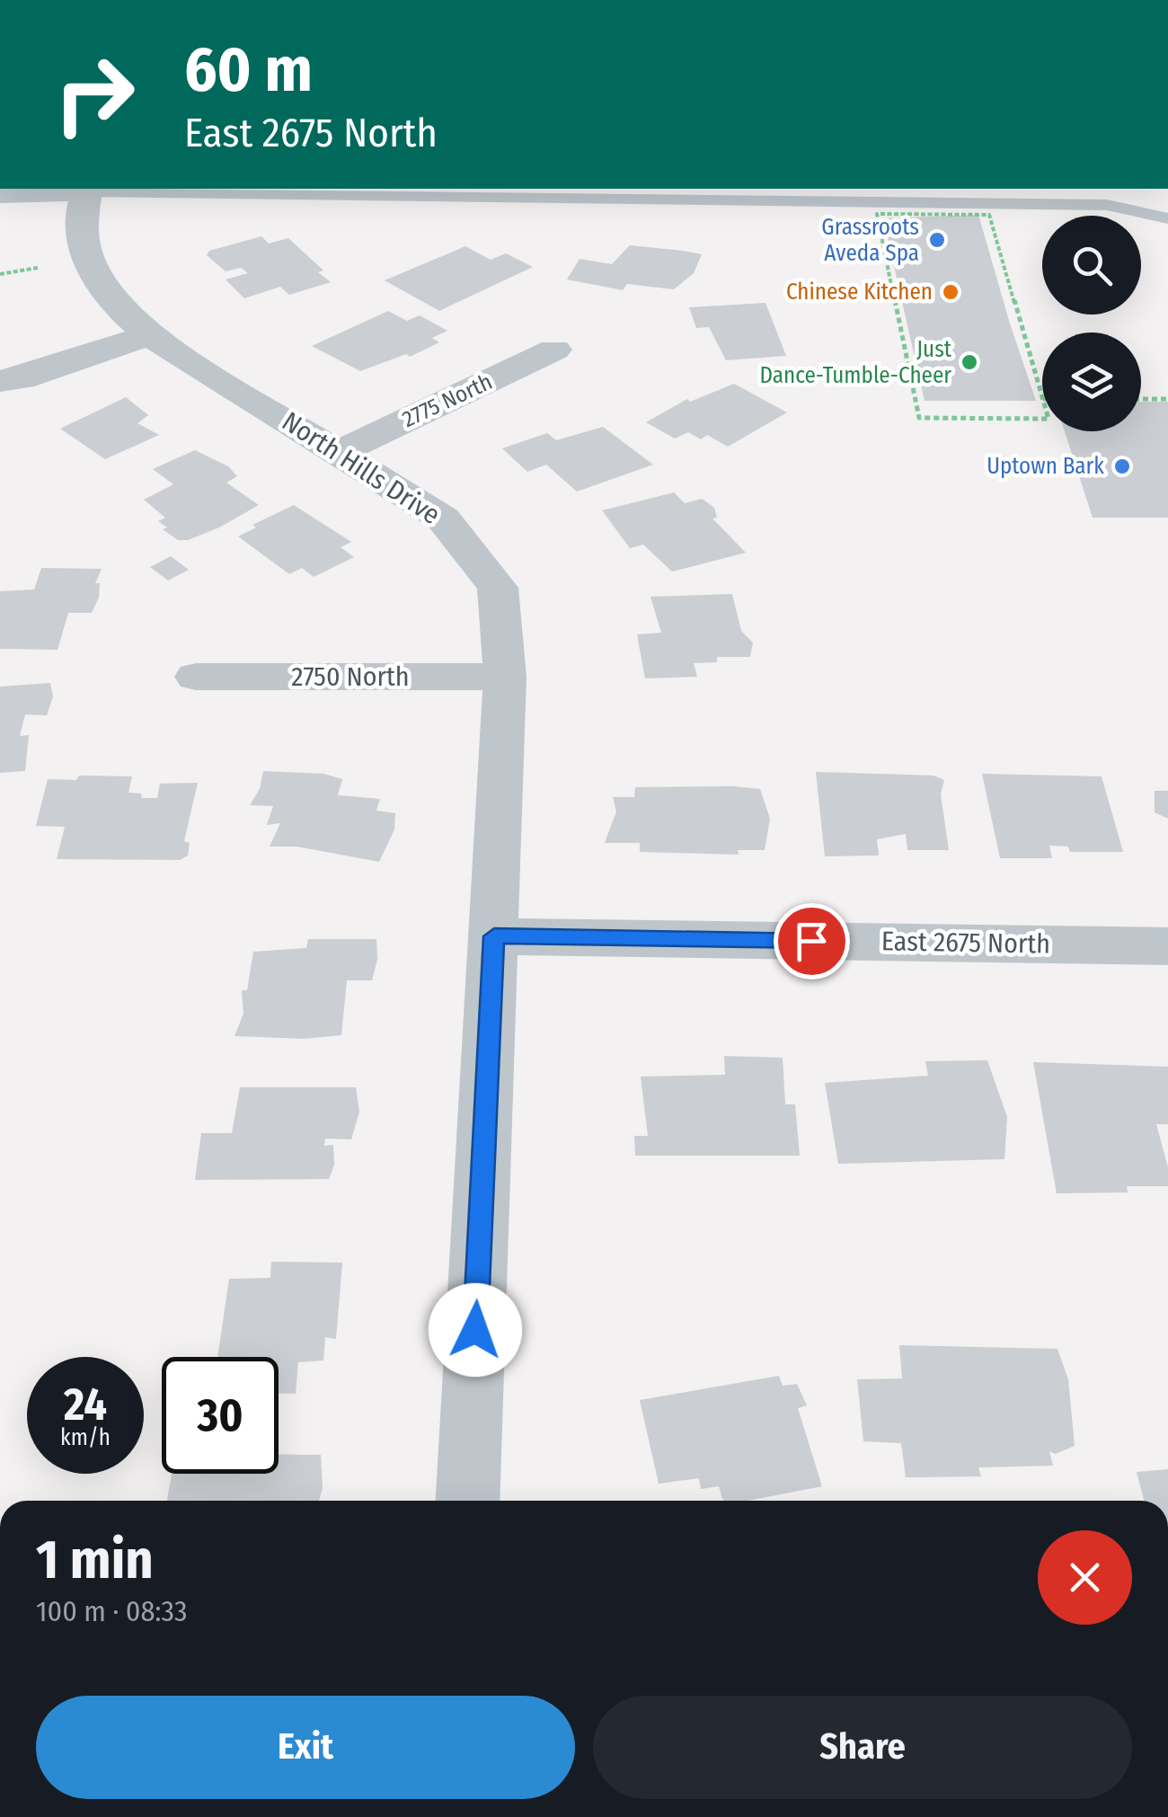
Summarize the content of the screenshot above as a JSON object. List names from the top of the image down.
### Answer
{
  "streets": {
    "street": [
      "2775 North",
      "North Hills Drive",
      "2750 North",
      "East 2675 North"
    ]
  },
  "crossings": [
    ["2775 North", "North Hills Drive"],
    ["North Hills Drive", "2750 North"],
    ["North Hills Drive", "East 2675 North"]
  ],
  "places": [
    "Grassroots Aveda Spa",
    "Chinese Kitchen",
    "Just Dance-Tumble-Cheer",
    "Uptown Bark"
  ],
  "page": {
    "turn": ["60 m", "East 2675 North"],
    "speed": "24 km/h",
    "limit": "30",
    "heading": ["1 min", "100 m · 08:33"],
    "buttons": ["Exit", "Share"]
  }
}
